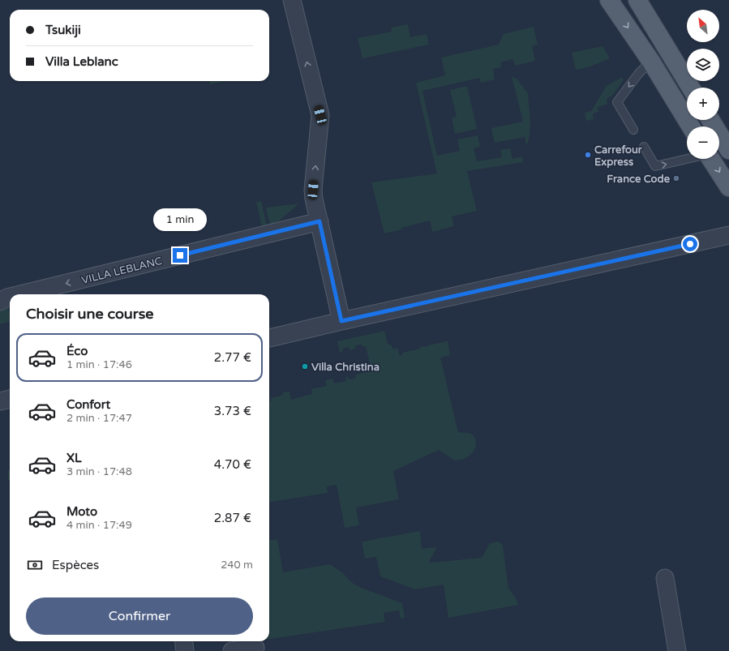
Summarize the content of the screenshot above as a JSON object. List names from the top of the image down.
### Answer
{
  "streets": {
    "street": ["VILLA LEBLANC"]
  },
  "one_way": ["VILLA LEBLANC"],
  "places": ["Carrefour Express", "France Code", "Villa Christina"],
  "north": "top left",
  "page": {
    "map_buttons": ["+", "−"],
    "banner": ["Tsukiji", "Villa Leblanc"],
    "bubble": "1 min",
    "heading": "Choisir une course",
    "list": [
      {
        "name": "Éco",
        "note": "1 min · 17:46",
        "value": "2.77 €"
      },
      {
        "name": "Confort",
        "note": "2 min · 17:47",
        "value": "3.73 €"
      },
      {
        "name": "XL",
        "note": "3 min · 17:48",
        "value": "4.70 €"
      },
      {
        "name": "Moto",
        "note": "4 min · 17:49",
        "value": "2.87 €"
      }
    ],
    "pay": ["Espèces", "240 m"],
    "buttons": "Confirmer"
  }
}
